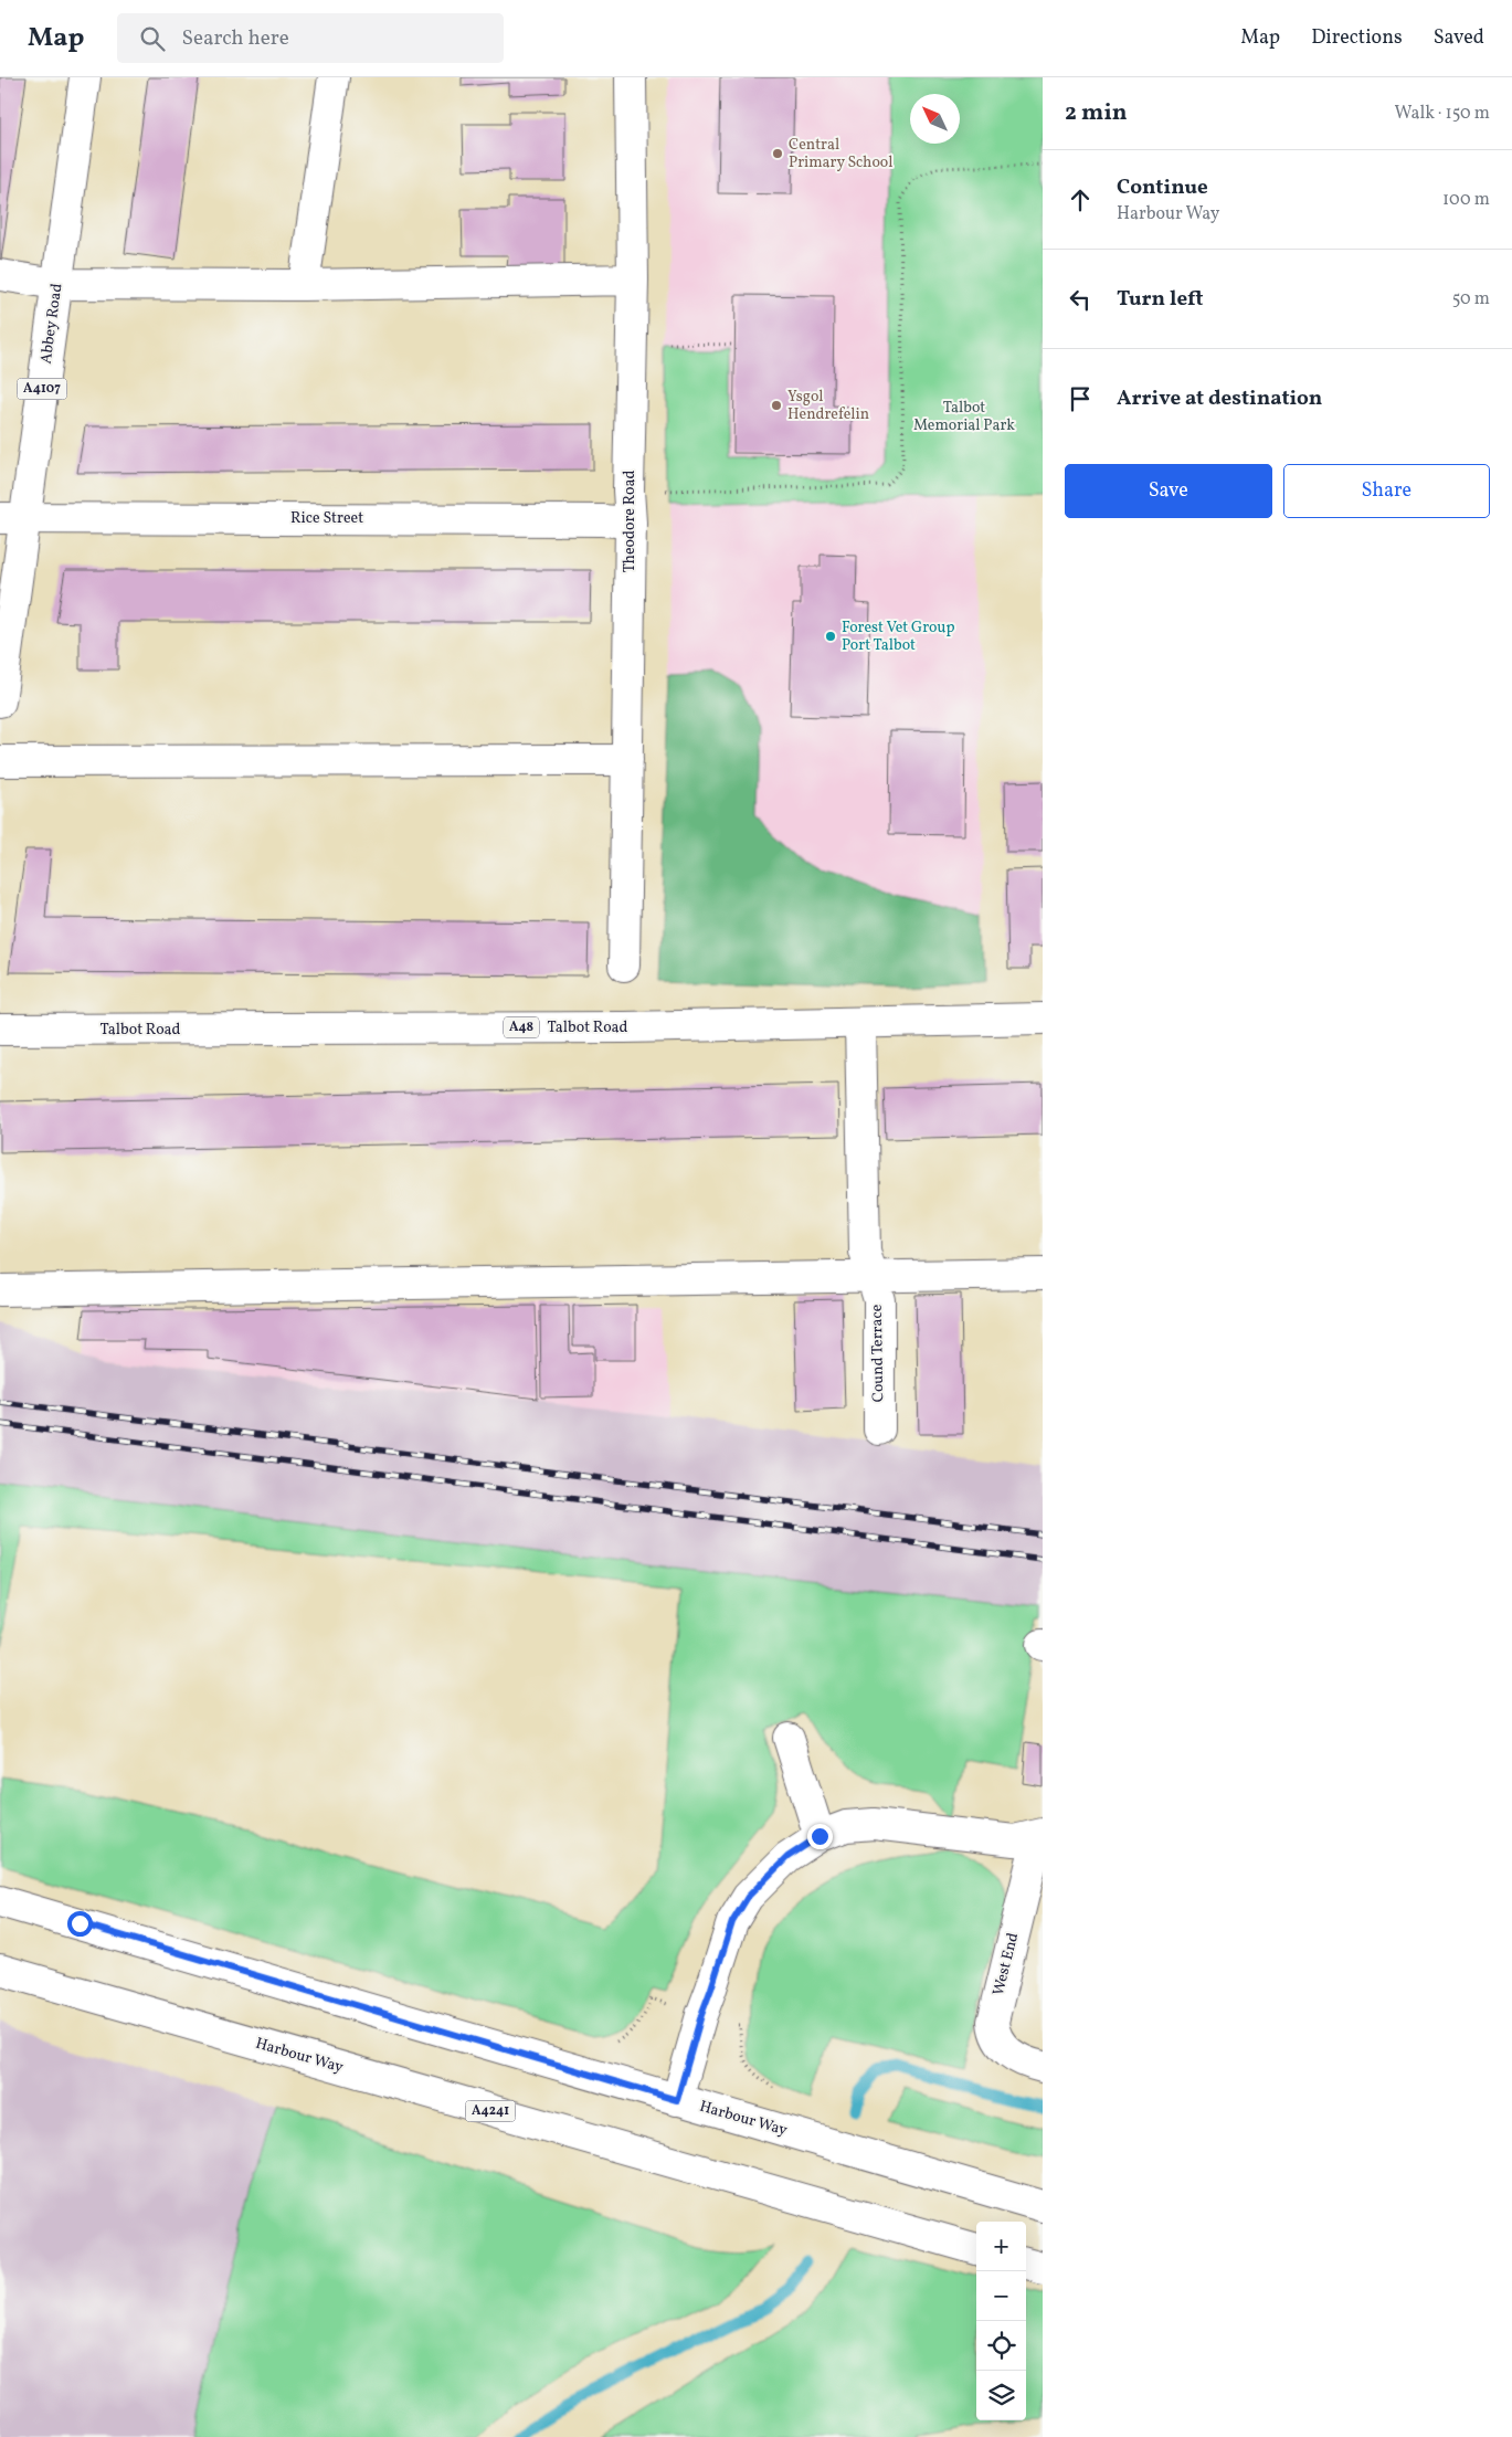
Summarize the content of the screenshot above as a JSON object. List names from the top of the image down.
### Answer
{
  "streets": {
    "main road": [
      "Abbey Road",
      "A4107",
      "Rice Street",
      "Theodore Road",
      "A48",
      "Talbot Road",
      "Cound Terrace",
      "West End",
      "Harbour Way",
      "A4241"
    ]
  },
  "crossings": [
    ["Abbey Road", "Rice Street"],
    ["Rice Street", "Theodore Road"],
    ["Talbot Road", "Cound Terrace"]
  ],
  "parks": ["Talbot Memorial Park"],
  "places": ["Central Primary School", "Ysgol Hendrefelin", "Forest Vet Group Port Talbot"],
  "north": "top left",
  "page": {
    "header": "Map",
    "search": "Search here",
    "nav": ["Map", "Directions", "Saved"],
    "heading": ["2 min", "Walk · 150 m"],
    "list": [
      ["Continue", "Harbour Way", "100 m"],
      ["Turn left", "50 m"],
      "Arrive at destination"
    ],
    "buttons": ["Save", "Share"],
    "map_buttons": ["+", "−"]
  }
}
